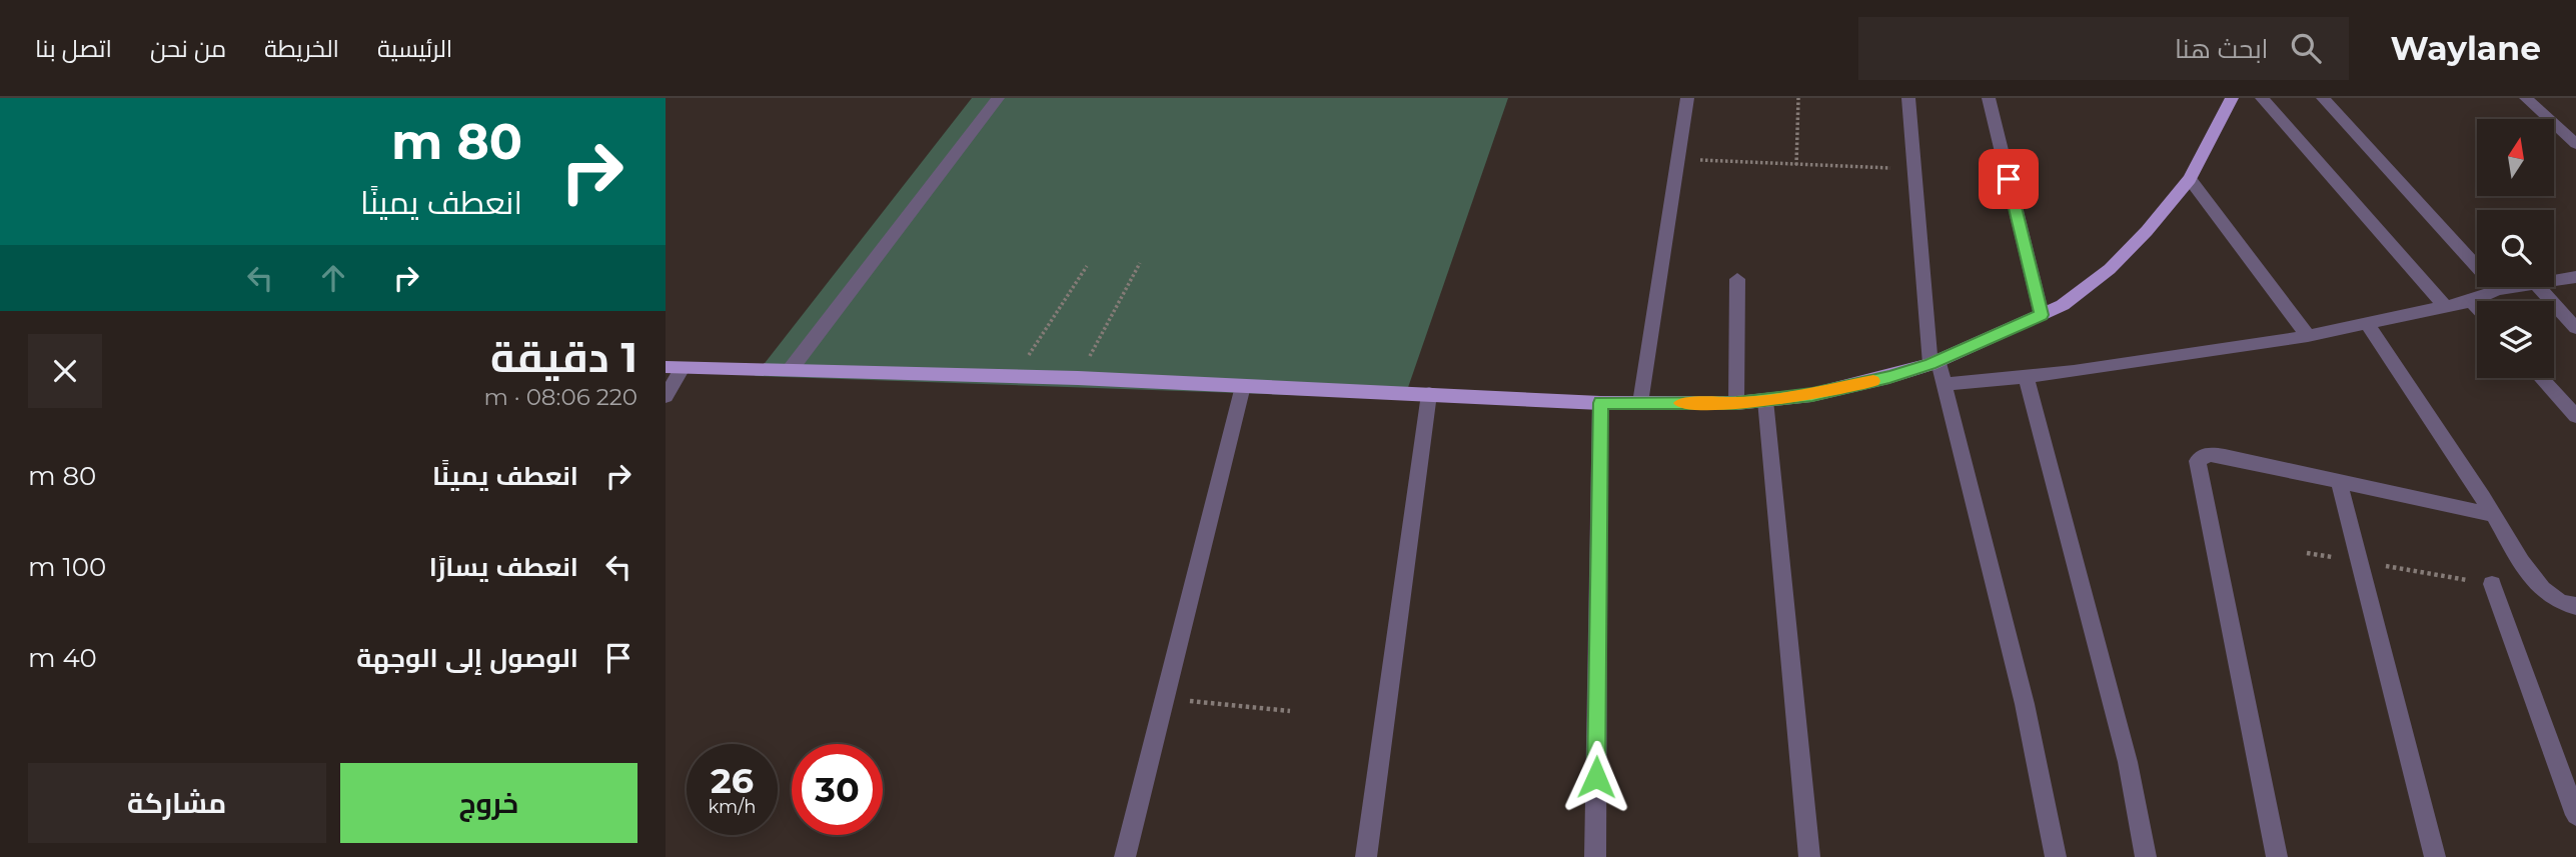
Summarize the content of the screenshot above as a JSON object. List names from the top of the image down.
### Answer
{
  "north": "top",
  "page": {
    "header": "Waylane",
    "search": "ابحث هنا",
    "nav": [
      "الرئيسية",
      "الخريطة",
      "من نحن",
      "اتصل بنا"
    ],
    "turn": ["80 m", "انعطف يمينًا"],
    "heading": ["1 دقيقة", "220 m · 08:06"],
    "list": [
      {
        "name": "انعطف يمينًا",
        "value": "80 m"
      },
      {
        "name": "انعطف يسارًا",
        "value": "100 m"
      },
      {
        "name": "الوصول إلى الوجهة",
        "value": "40 m"
      }
    ],
    "speed": "26 km/h",
    "limit": "30",
    "buttons": ["خروج", "مشاركة"]
  }
}
